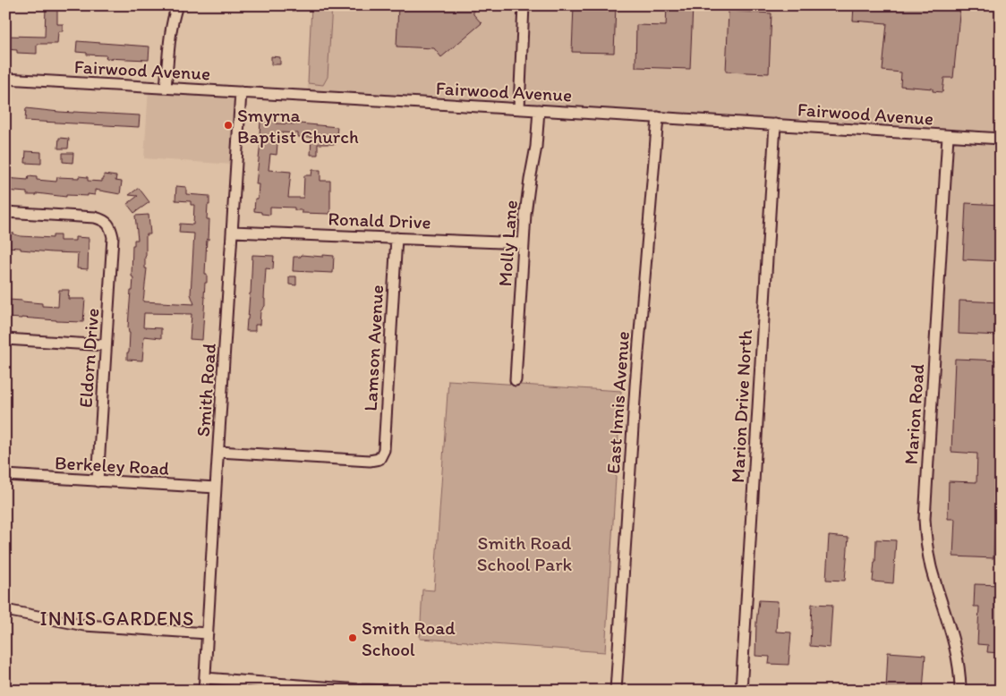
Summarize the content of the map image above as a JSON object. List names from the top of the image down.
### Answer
{
  "streets": {
    "street": [
      "Fairwood Avenue",
      "Ronald Drive",
      "Molly Lane",
      "Lamson Avenue",
      "Eldorn Drive",
      "Smith Road",
      "East Innis Avenue",
      "Marion Drive North",
      "Marion Road",
      "Berkeley Road"
    ]
  },
  "crossings": [
    ["Fairwood Avenue", "Molly Lane"],
    ["Fairwood Avenue", "Smith Road"],
    ["Fairwood Avenue", "East Innis Avenue"],
    ["Fairwood Avenue", "Marion Drive North"],
    ["Fairwood Avenue", "Marion Road"],
    ["Ronald Drive", "Molly Lane"],
    ["Ronald Drive", "Lamson Avenue"],
    ["Ronald Drive", "Smith Road"],
    ["Lamson Avenue", "Smith Road"],
    ["Eldorn Drive", "Berkeley Road"],
    ["Smith Road", "Berkeley Road"]
  ],
  "districts": ["INNIS GARDENS"],
  "parks": ["Smith Road School Park"],
  "places": ["Smyrna Baptist Church", "Smith Road School"]
}
